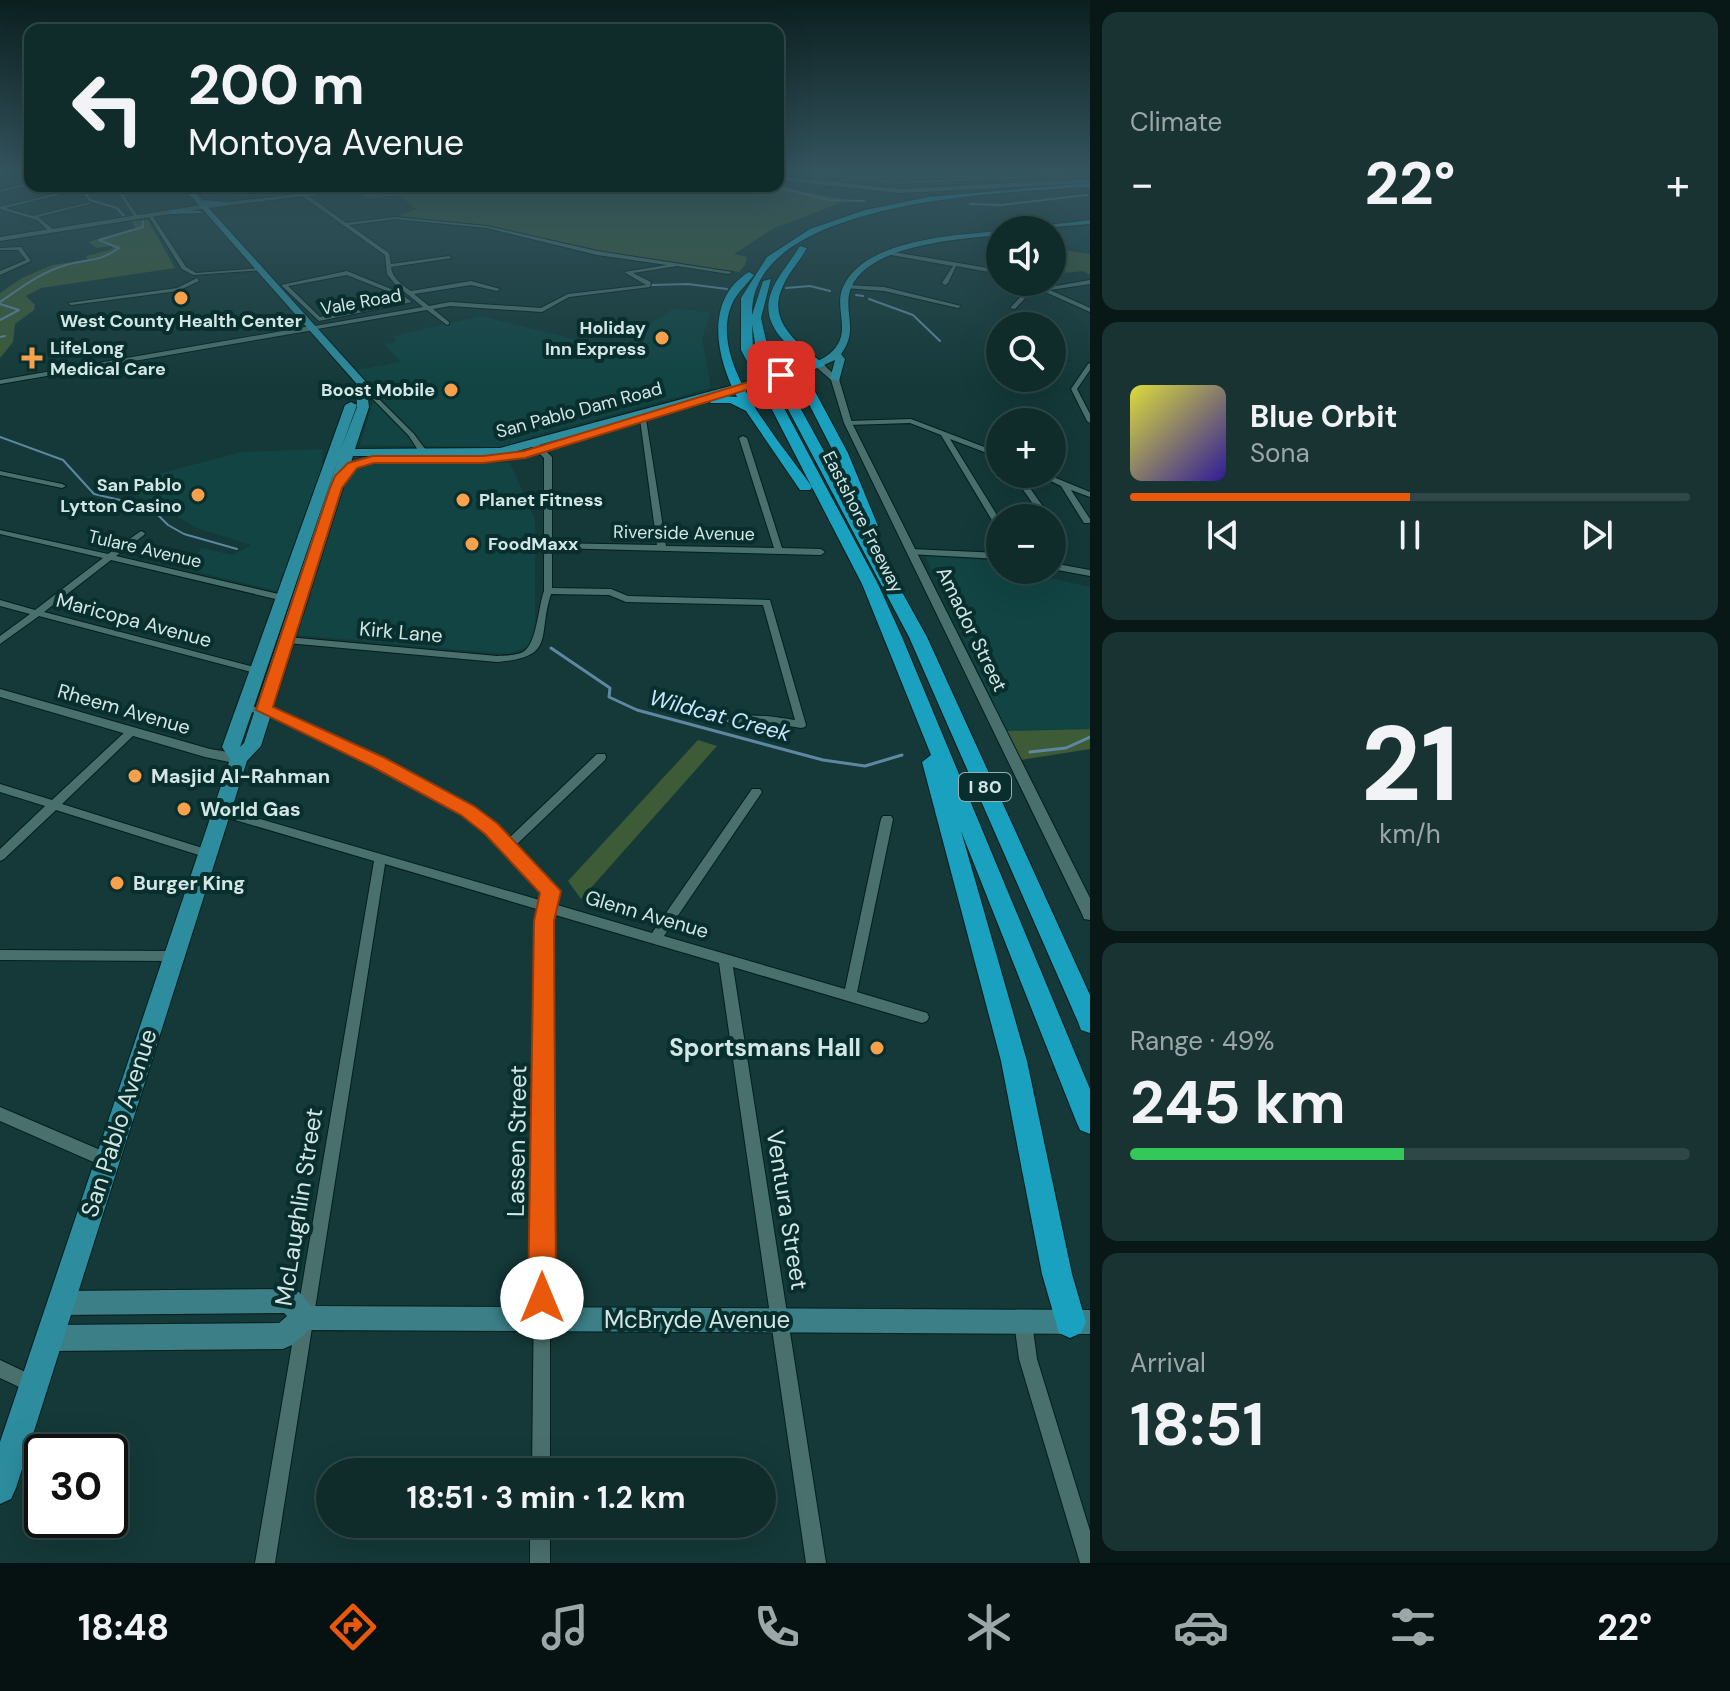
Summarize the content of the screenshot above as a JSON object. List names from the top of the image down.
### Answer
{
  "streets": {
    "highway": ["Eastshore Freeway", "I 80"],
    "main road": ["San Pablo Dam Road", "San Pablo Avenue", "McBryde Avenue"],
    "street": [
      "Vale Road",
      "Riverside Avenue",
      "Tulare Avenue",
      "Maricopa Avenue",
      "Amador Street",
      "Kirk Lane",
      "Rheem Avenue",
      "Glenn Avenue",
      "Lassen Street",
      "McLaughlin Street",
      "Ventura Street"
    ]
  },
  "crossings": [
    ["San Pablo Dam Road", "San Pablo Avenue"],
    ["Tulare Avenue", "San Pablo Avenue"],
    ["Maricopa Avenue", "San Pablo Avenue"],
    ["Kirk Lane", "San Pablo Avenue"],
    ["Rheem Avenue", "San Pablo Avenue"],
    ["Glenn Avenue", "San Pablo Avenue"],
    ["Glenn Avenue", "Lassen Street"],
    ["Glenn Avenue", "McLaughlin Street"],
    ["Glenn Avenue", "Ventura Street"],
    ["San Pablo Avenue", "McBryde Avenue"],
    ["Lassen Street", "McBryde Avenue"],
    ["McLaughlin Street", "McBryde Avenue"],
    ["Ventura Street", "McBryde Avenue"]
  ],
  "water": ["Wildcat Creek"],
  "places": {
    "other": [
      "West County Health Center",
      "Holiday Inn Express",
      "Boost Mobile",
      "San Pablo Lytton Casino",
      "Planet Fitness",
      "FoodMaxx",
      "Masjid Al-Rahman",
      "World Gas",
      "Burger King",
      "Sportsmans Hall"
    ],
    "health": ["LifeLong Medical Care"]
  },
  "page": {
    "tile": [
      "Climate",
      ["21", "km/h"],
      ["Range · 49%", "245 km"],
      ["Arrival", "18:51"]
    ],
    "turn": ["200 m", "Montoya Avenue"],
    "heat": ["−", "22°", "+"],
    "map_buttons": ["+", "−"],
    "song": ["Blue Orbit", "Sona"],
    "limit": "30",
    "trip": "18:51 · 3 min · 1.2 km",
    "tabs": ["18:48", "22°"]
  }
}
